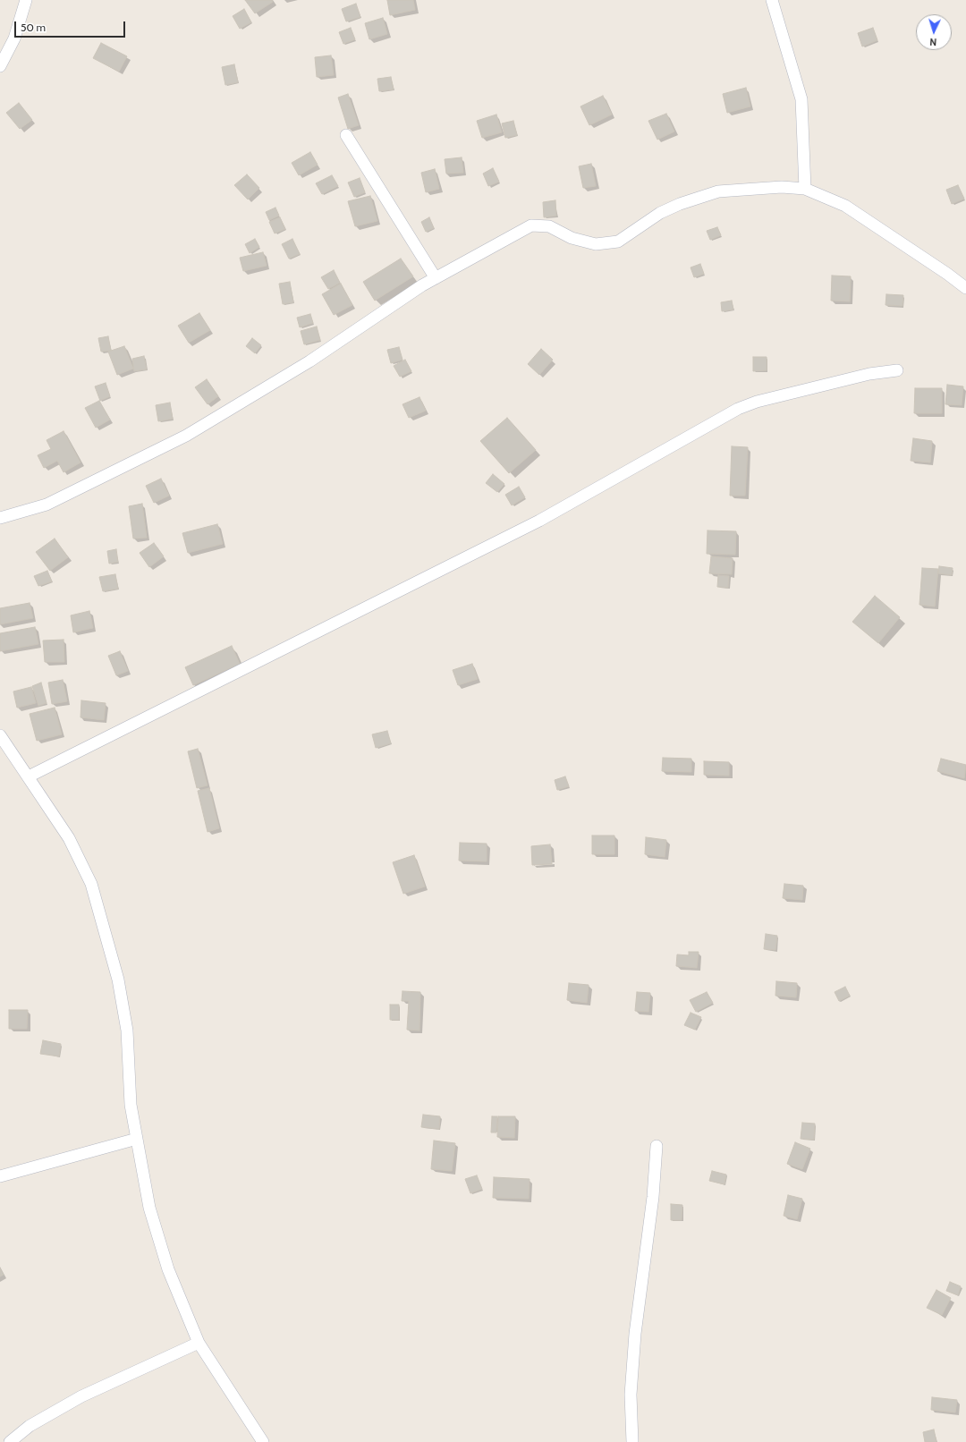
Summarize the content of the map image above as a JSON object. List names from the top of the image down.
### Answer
{
  "scale_bar": "50 m",
  "north": "bottom"
}
